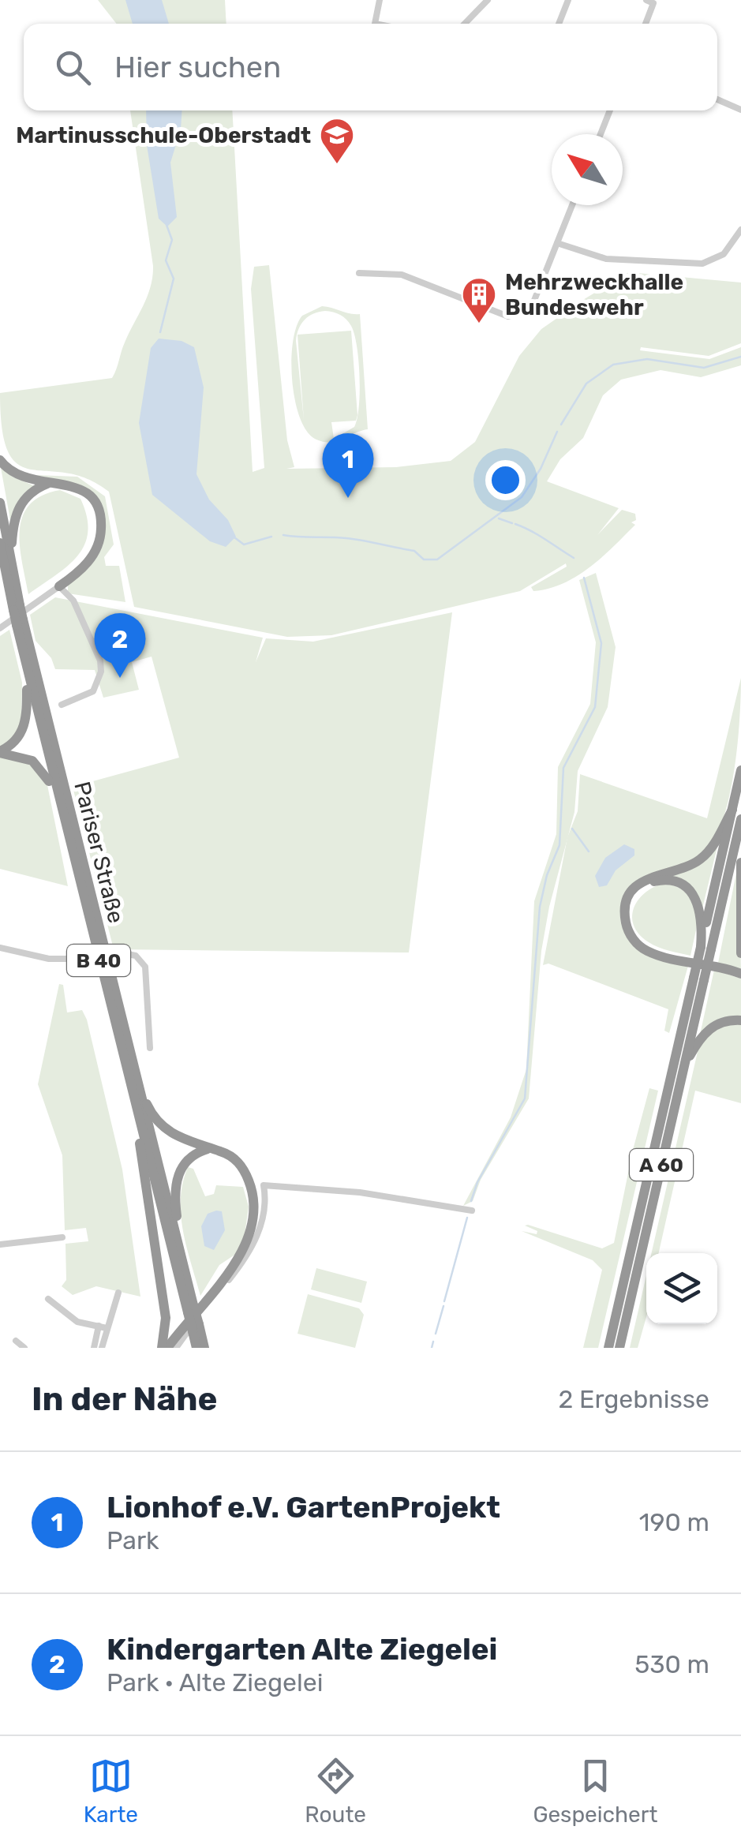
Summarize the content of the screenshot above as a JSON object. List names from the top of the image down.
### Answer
{
  "streets": {
    "highway": ["Pariser Straße", "B 40", "A 60"]
  },
  "crossings": [
    ["Pariser Straße", "B 40"]
  ],
  "places": {
    "school or university": ["Martinusschule-Oberstadt"],
    "building": ["Mehrzweckhalle Bundeswehr"]
  },
  "north": "top left",
  "page": {
    "search": "Hier suchen",
    "pins": ["1", "2"],
    "heading": ["In der Nähe", "2 Ergebnisse"],
    "list": [
      {
        "mark": "1",
        "name": "Lionhof e.V. GartenProjekt",
        "note": "Park",
        "value": "190 m"
      },
      {
        "mark": "2",
        "name": "Kindergarten Alte Ziegelei",
        "note": "Park · Alte Ziegelei",
        "value": "530 m"
      }
    ],
    "nav": ["Karte", "Route", "Gespeichert"]
  }
}
